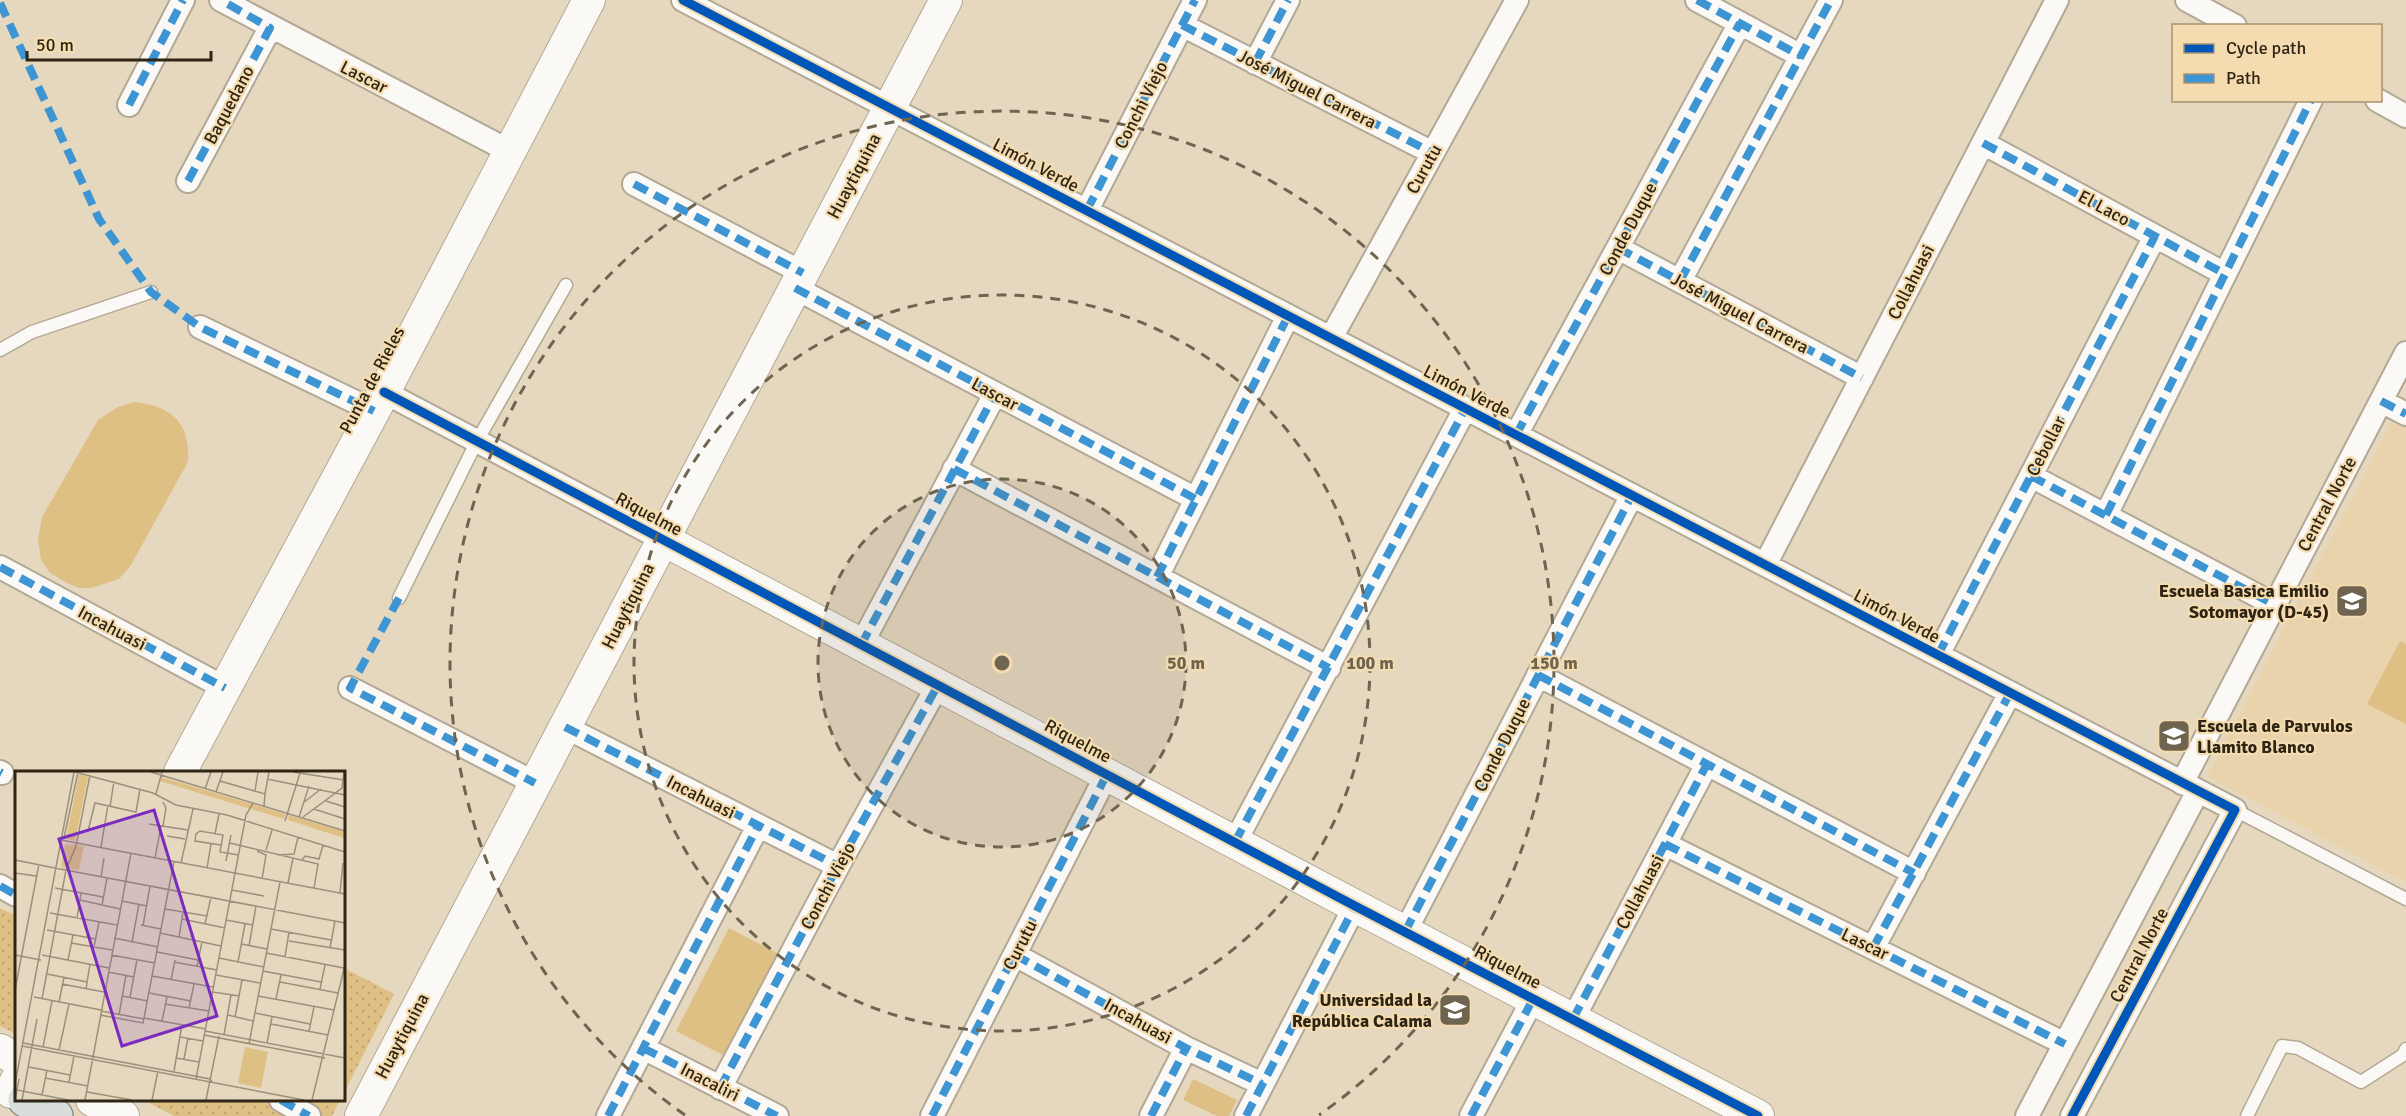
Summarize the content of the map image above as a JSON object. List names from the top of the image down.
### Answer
{
  "streets": {
    "street": [
      "Lascar",
      "José Miguel Carrera",
      "Baquedano",
      "Conchi Viejo",
      "Limón Verde",
      "Curutu",
      "Huaytiquina",
      "El Laco",
      "Conde Duque",
      "Collahuasi",
      "Punta de Rieles",
      "Cebollar",
      "Central Norte",
      "Riquelme",
      "Incahuasi",
      "Inacaliri"
    ]
  },
  "crossings": [
    ["Lascar", "Baquedano"],
    ["Lascar", "Huaytiquina"],
    ["Lascar", "Collahuasi"],
    ["Lascar", "Punta de Rieles"],
    ["Lascar", "Central Norte"],
    ["José Miguel Carrera", "Conchi Viejo"],
    ["José Miguel Carrera", "Curutu"],
    ["José Miguel Carrera", "Conde Duque"],
    ["José Miguel Carrera", "Collahuasi"],
    ["Conchi Viejo", "Limón Verde"],
    ["Conchi Viejo", "Riquelme"],
    ["Conchi Viejo", "Incahuasi"],
    ["Conchi Viejo", "Inacaliri"],
    ["Limón Verde", "Curutu"],
    ["Limón Verde", "Huaytiquina"],
    ["Limón Verde", "Conde Duque"],
    ["Limón Verde", "Collahuasi"],
    ["Limón Verde", "Cebollar"],
    ["Limón Verde", "Central Norte"],
    ["Curutu", "Riquelme"],
    ["Curutu", "Incahuasi"],
    ["Huaytiquina", "Riquelme"],
    ["Huaytiquina", "Incahuasi"],
    ["El Laco", "Collahuasi"],
    ["El Laco", "Cebollar"],
    ["Conde Duque", "Riquelme"],
    ["Collahuasi", "Riquelme"],
    ["Punta de Rieles", "Riquelme"],
    ["Punta de Rieles", "Incahuasi"]
  ],
  "places": {
    "school or university": ["Escuela Basica Emilio Sotomayor (D-45)", "Escuela de Parvulos Llamito Blanco", "Universidad la República Calama"]
  },
  "legend": ["Cycle path", "Path"],
  "scale_bar": "50 m",
  "rings": ["50 m", "100 m", "150 m"]
}
